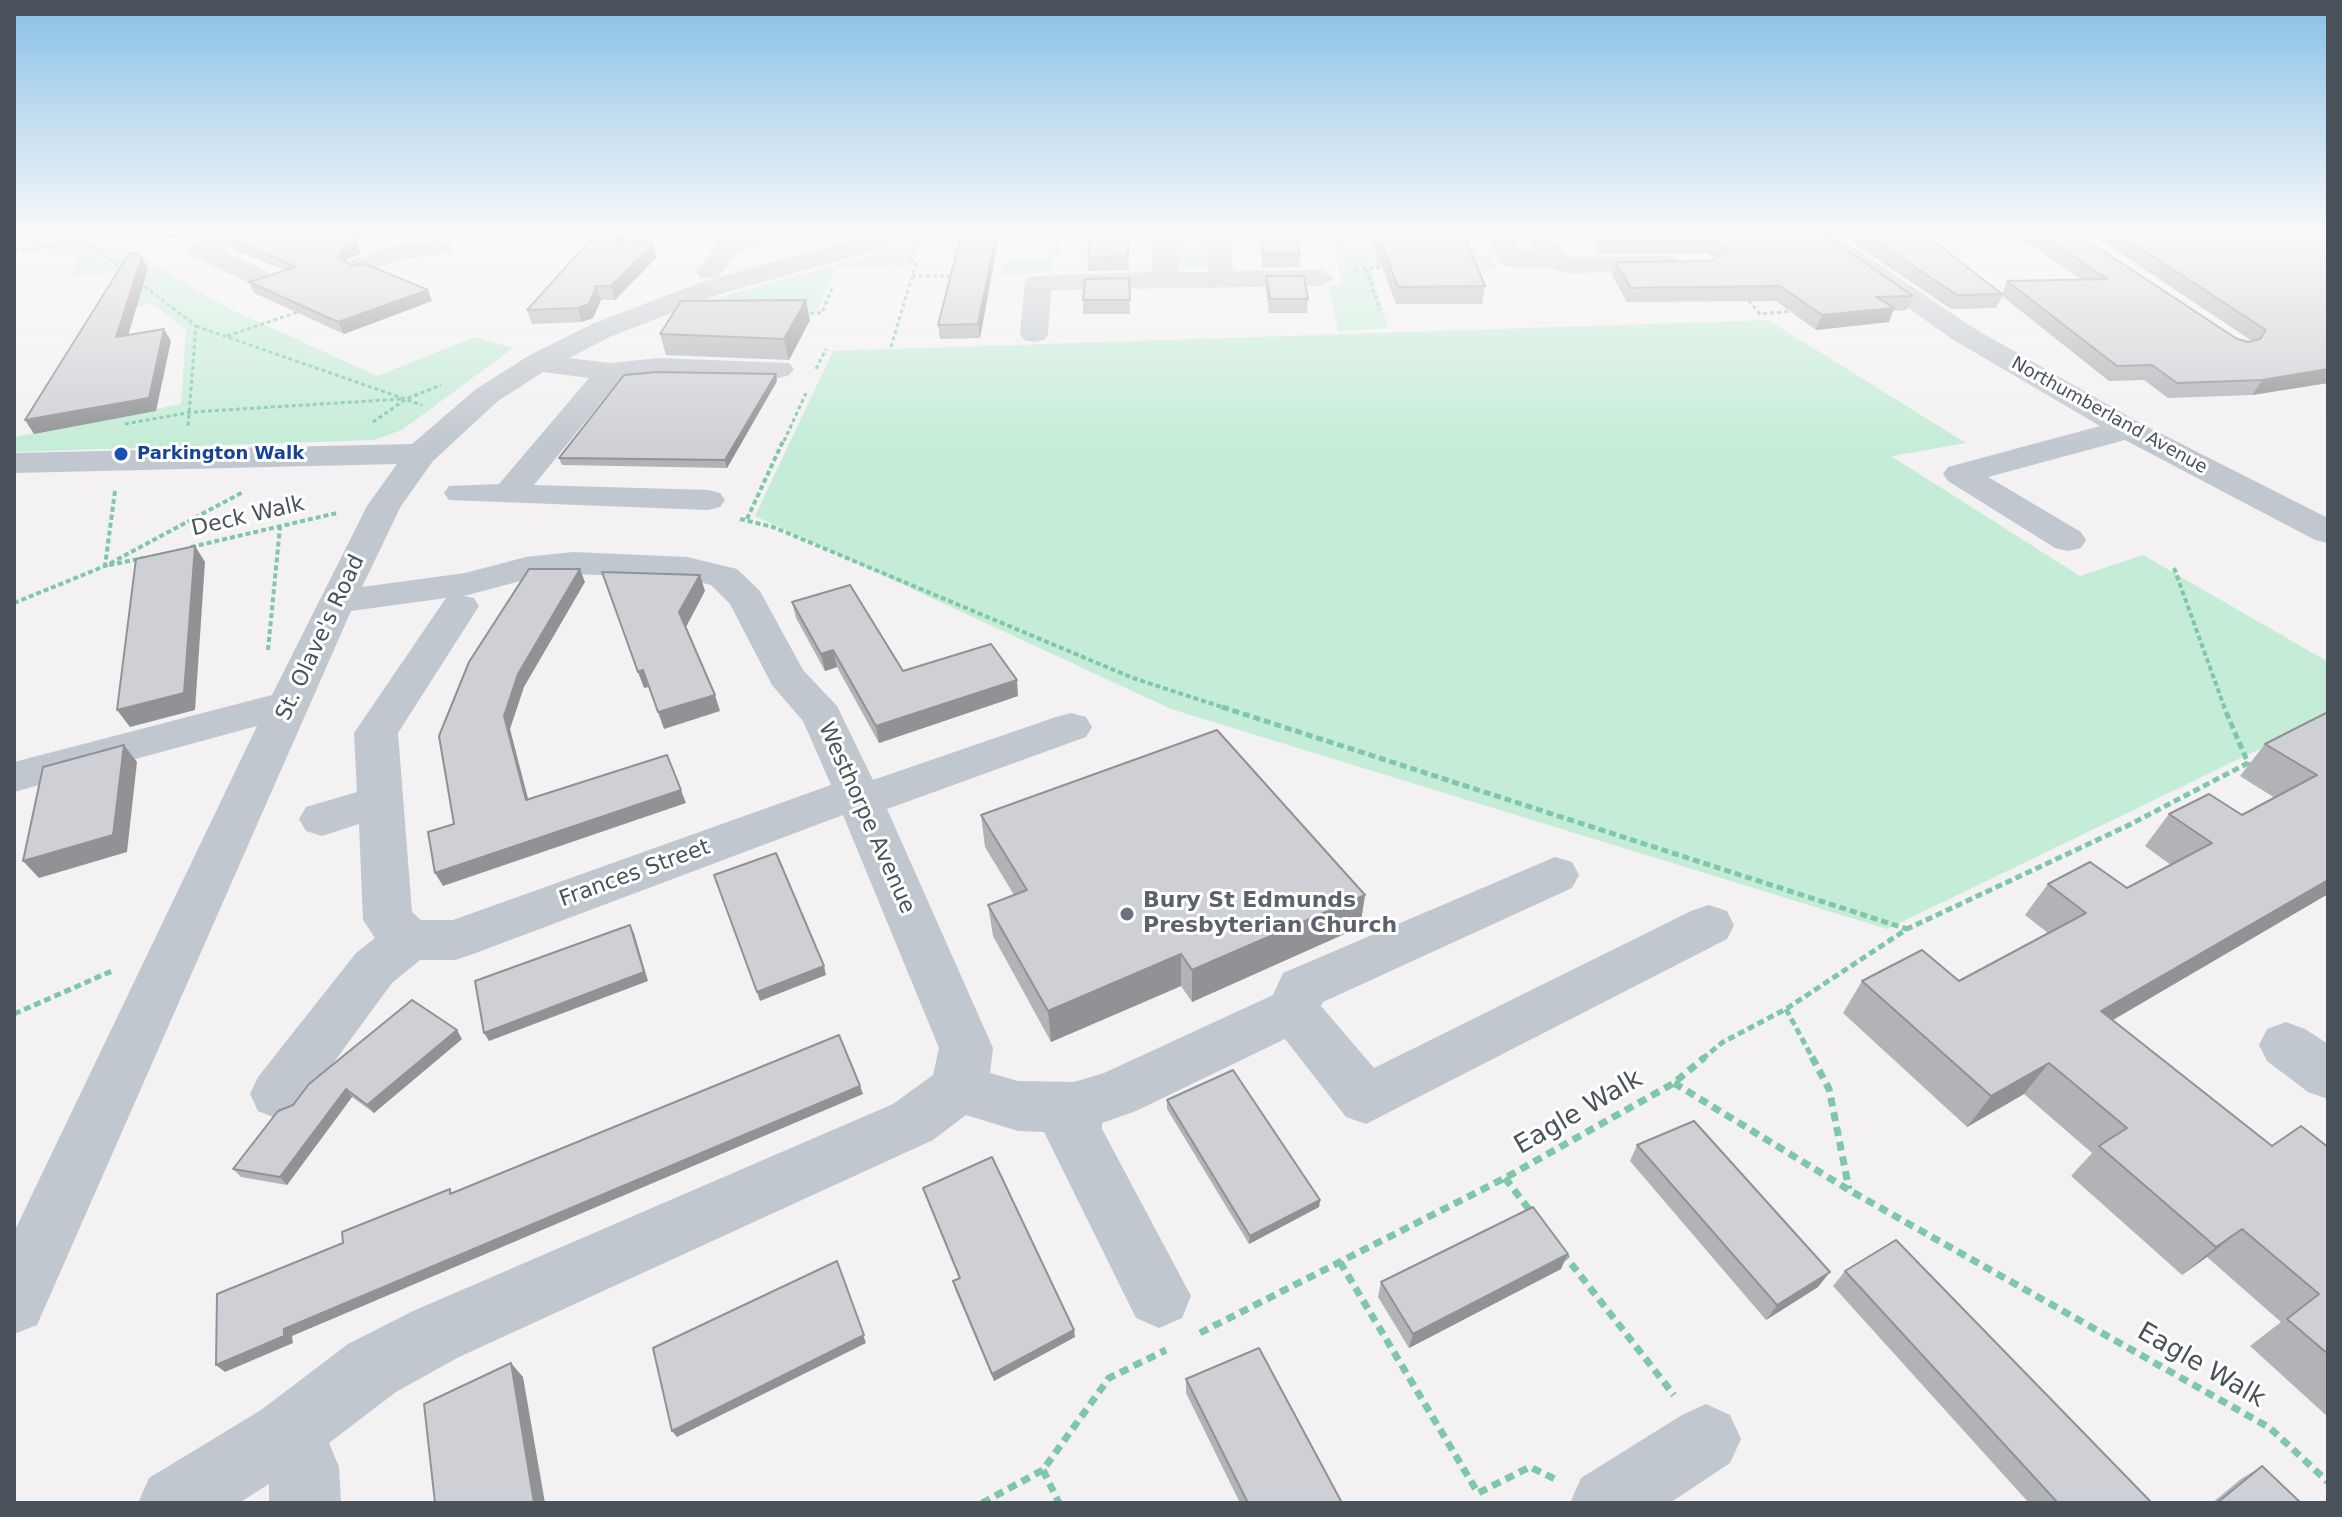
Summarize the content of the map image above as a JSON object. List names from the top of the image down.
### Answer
{
  "streets": {
    "street": [
      "Northumberland Avenue",
      "St. Olave's Road",
      "Westhorpe Avenue",
      "Frances Street"
    ],
    "path": ["Deck Walk", "Eagle Walk"]
  },
  "crossings": [
    ["St. Olave's Road", "Westhorpe Avenue"],
    ["Westhorpe Avenue", "Frances Street"]
  ],
  "places": ["Parkington Walk", "Bury St Edmunds Presbyterian Church"]
}
